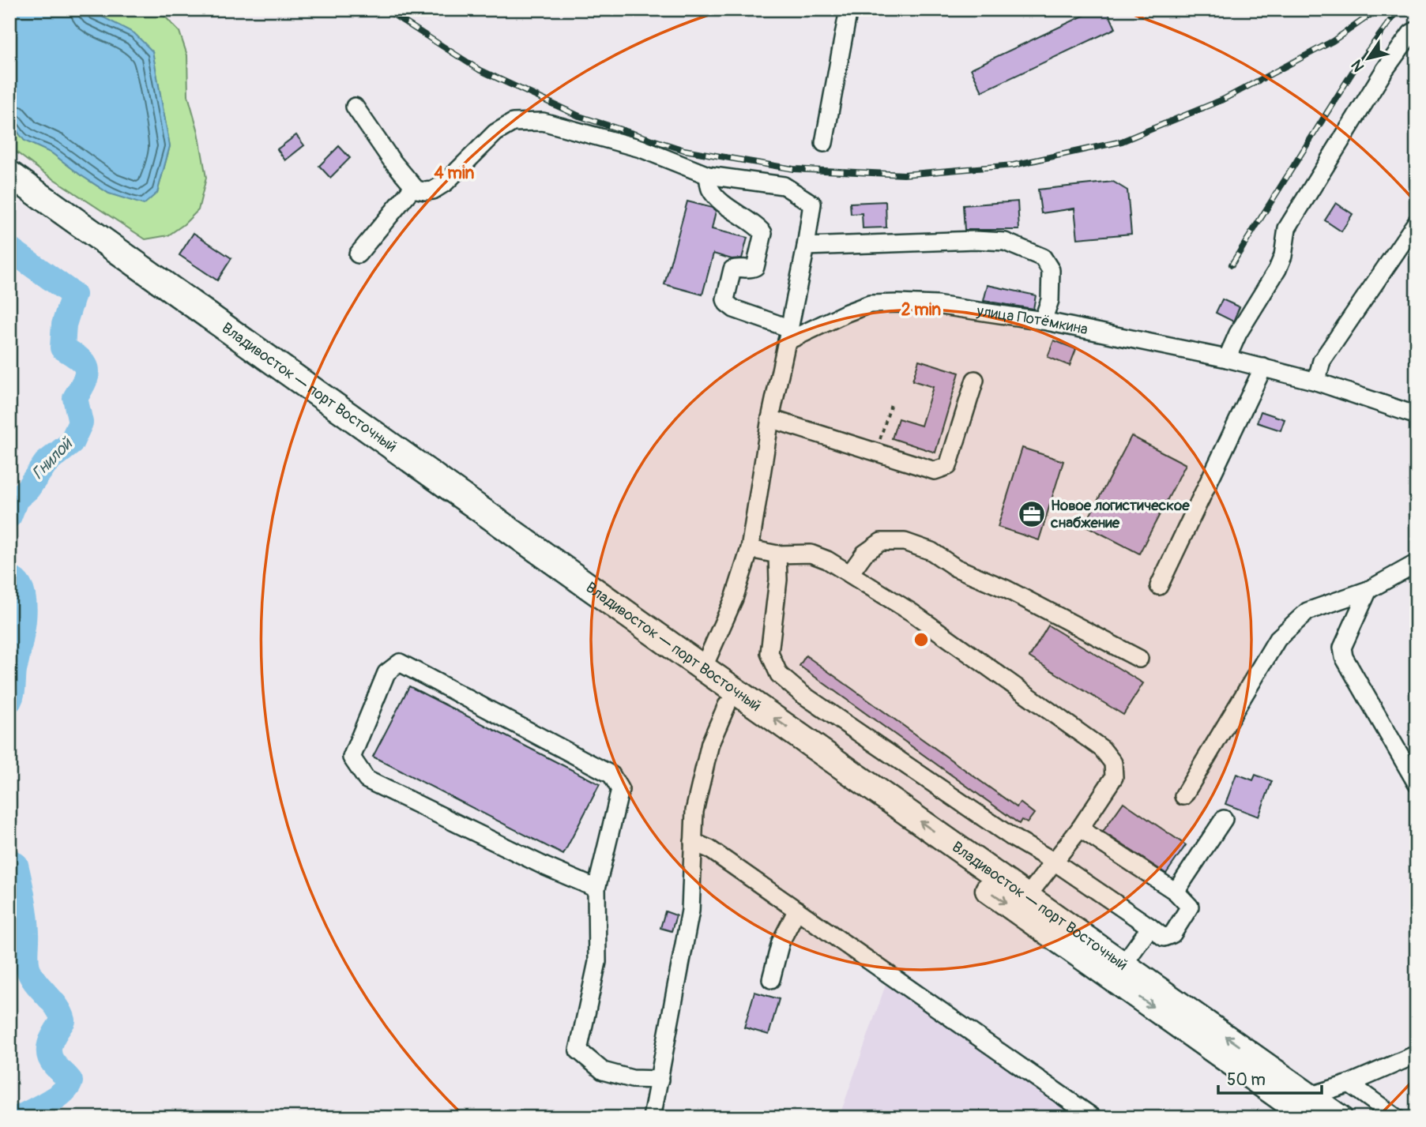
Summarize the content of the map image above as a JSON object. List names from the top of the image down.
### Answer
{
  "streets": {
    "highway": ["Владивосток — порт Восточный"],
    "street": ["улица Потёмкина"]
  },
  "water": ["Гнилой"],
  "places": {
    "office": ["Новое логистическое снабжение"]
  },
  "scale_bar": "50 m",
  "north": "bottom left",
  "rings": ["4 min", "2 min"]
}
